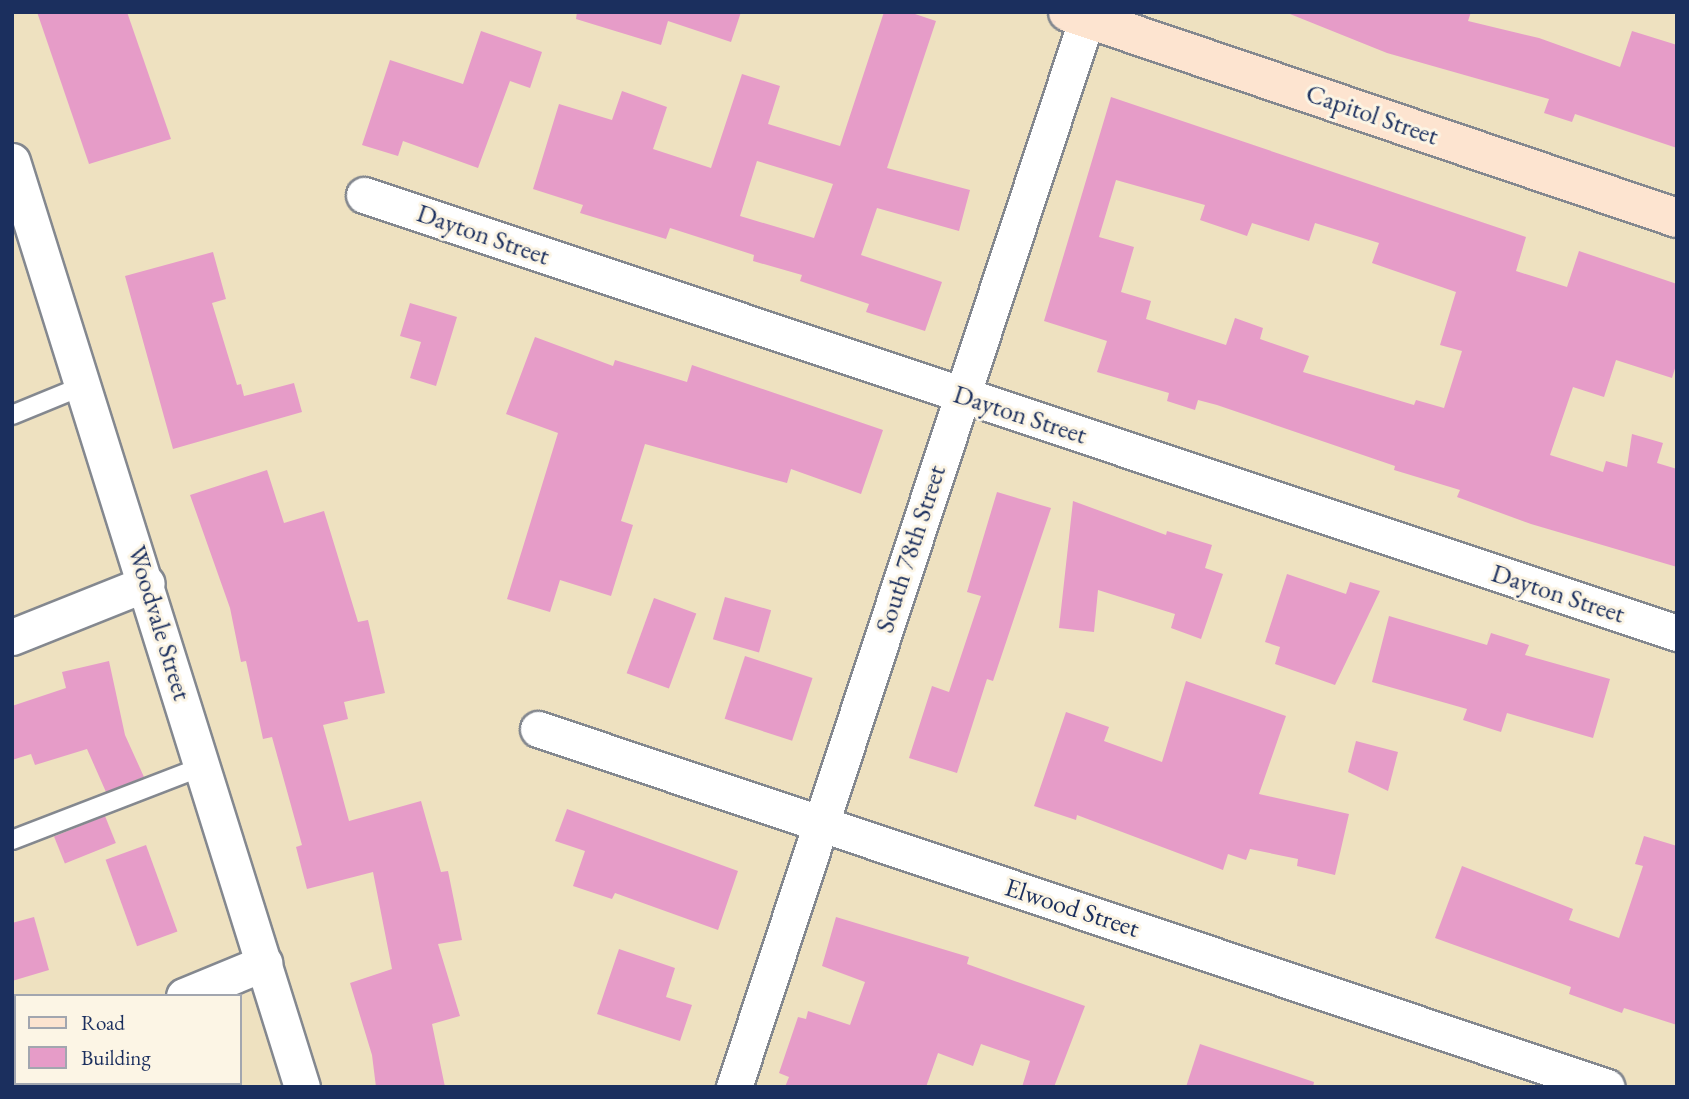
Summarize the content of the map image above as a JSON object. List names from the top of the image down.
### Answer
{
  "streets": {
    "street": [
      "Capitol Street",
      "Dayton Street",
      "South 78th Street",
      "Woodvale Street",
      "Elwood Street"
    ]
  },
  "crossings": [
    ["Capitol Street", "South 78th Street"],
    ["Dayton Street", "South 78th Street"],
    ["South 78th Street", "Elwood Street"]
  ],
  "legend": ["Road", "Building"]
}
